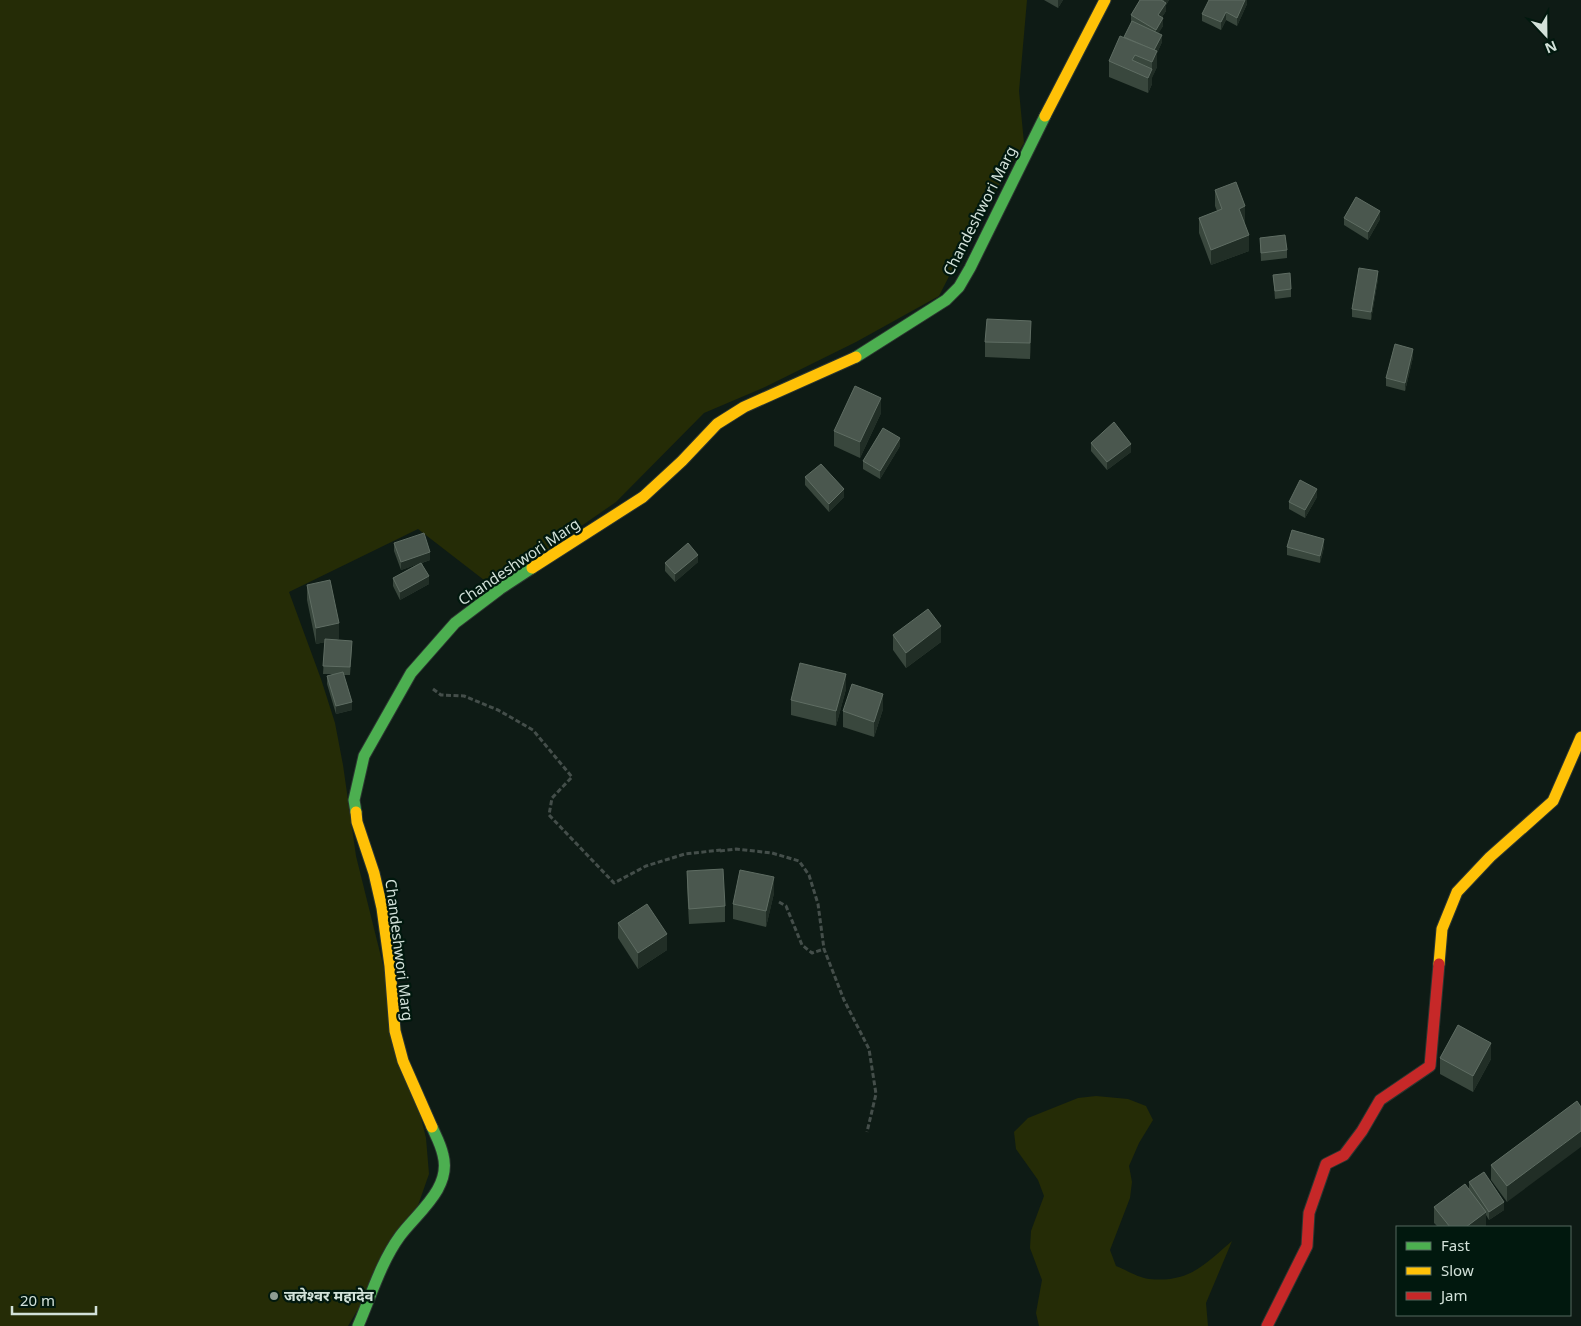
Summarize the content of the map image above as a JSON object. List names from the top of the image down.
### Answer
{
  "streets": {
    "main road": ["Chandeshwori Marg"]
  },
  "places": ["जलेश्वर महादेव"],
  "legend": ["Fast", "Slow", "Jam"],
  "scale_bar": "20 m",
  "north": "bottom"
}
